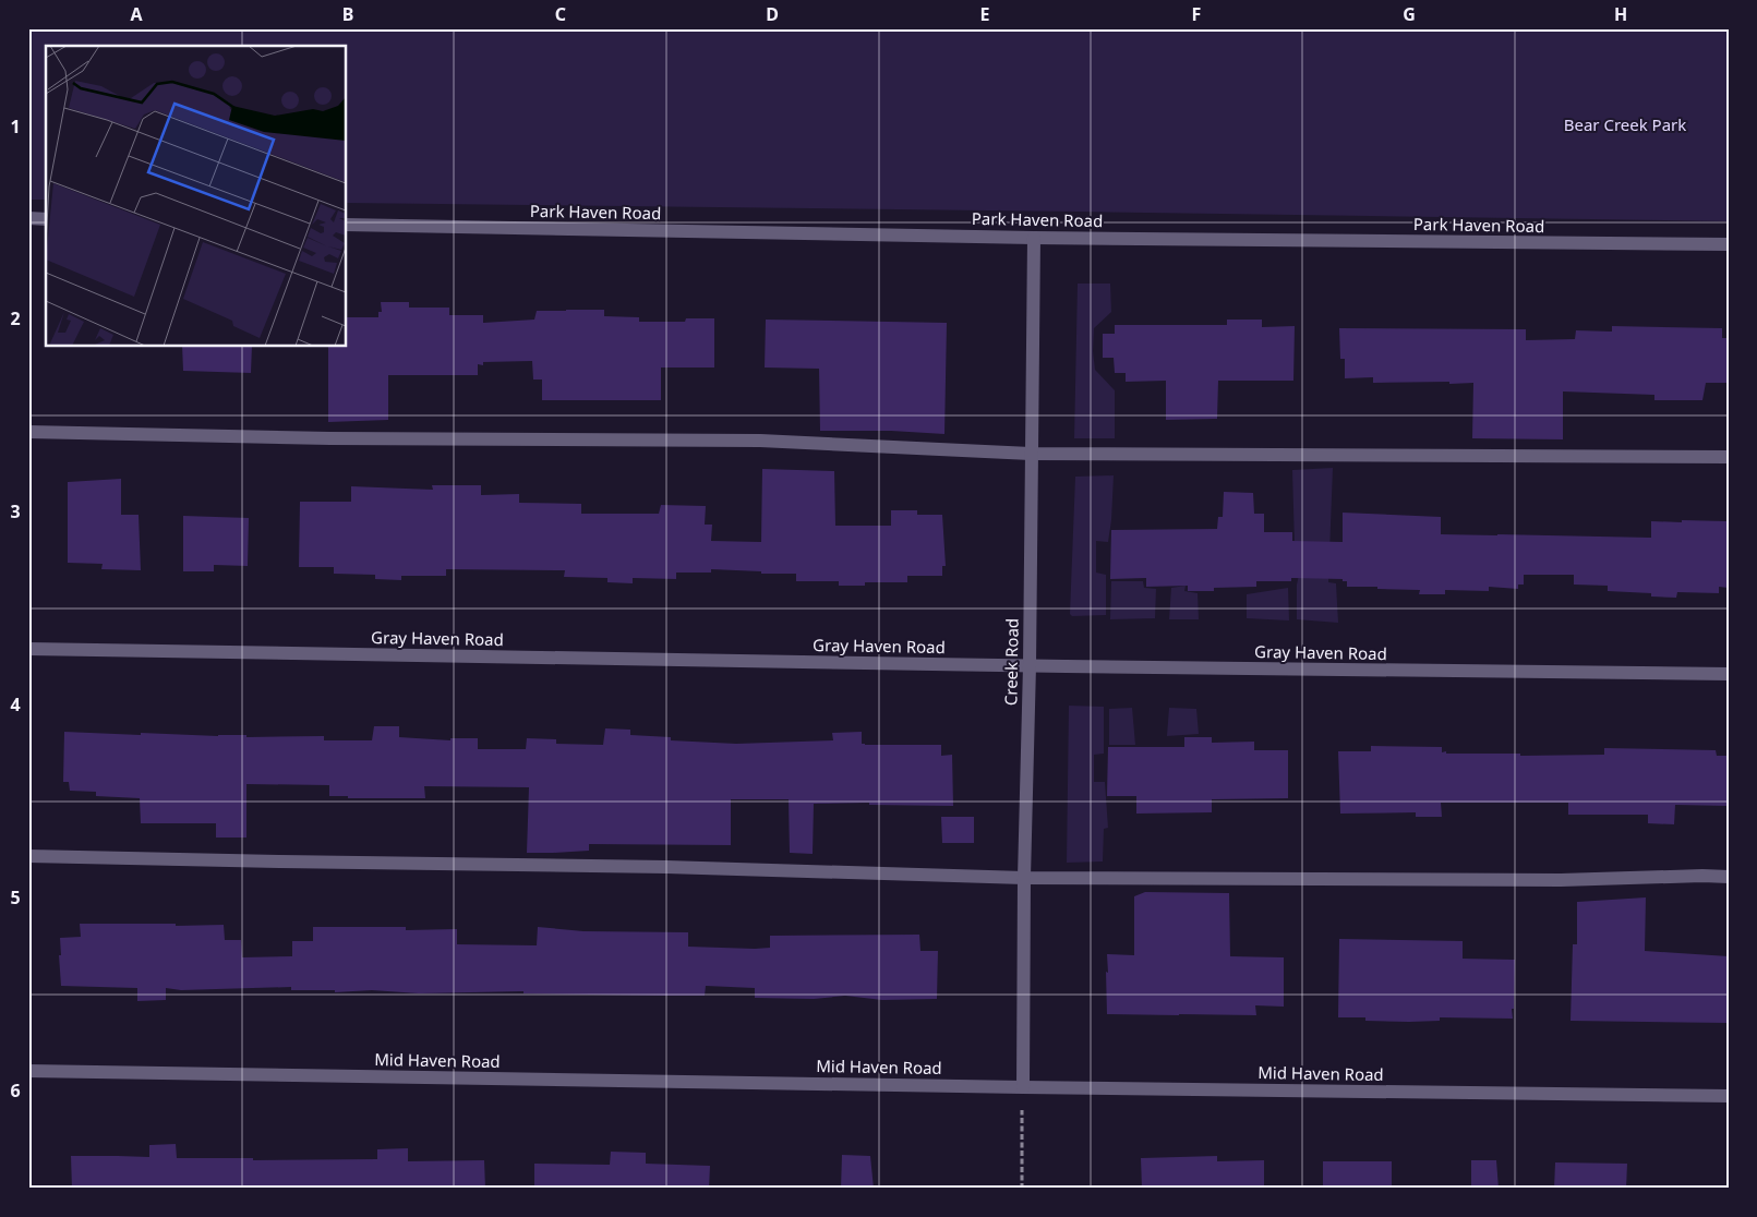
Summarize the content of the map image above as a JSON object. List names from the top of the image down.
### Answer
{
  "streets": {
    "street": [
      "Park Haven Road",
      "Gray Haven Road",
      "Creek Road",
      "Mid Haven Road"
    ]
  },
  "crossings": [
    ["Park Haven Road", "Creek Road"],
    ["Gray Haven Road", "Creek Road"],
    ["Creek Road", "Mid Haven Road"]
  ],
  "parks": ["Bear Creek Park"],
  "grid": {
    "columns": [
      "A",
      "B",
      "C",
      "D",
      "E",
      "F",
      "G",
      "H"
    ],
    "rows": [
      "1",
      "2",
      "3",
      "4",
      "5",
      "6"
    ]
  }
}
